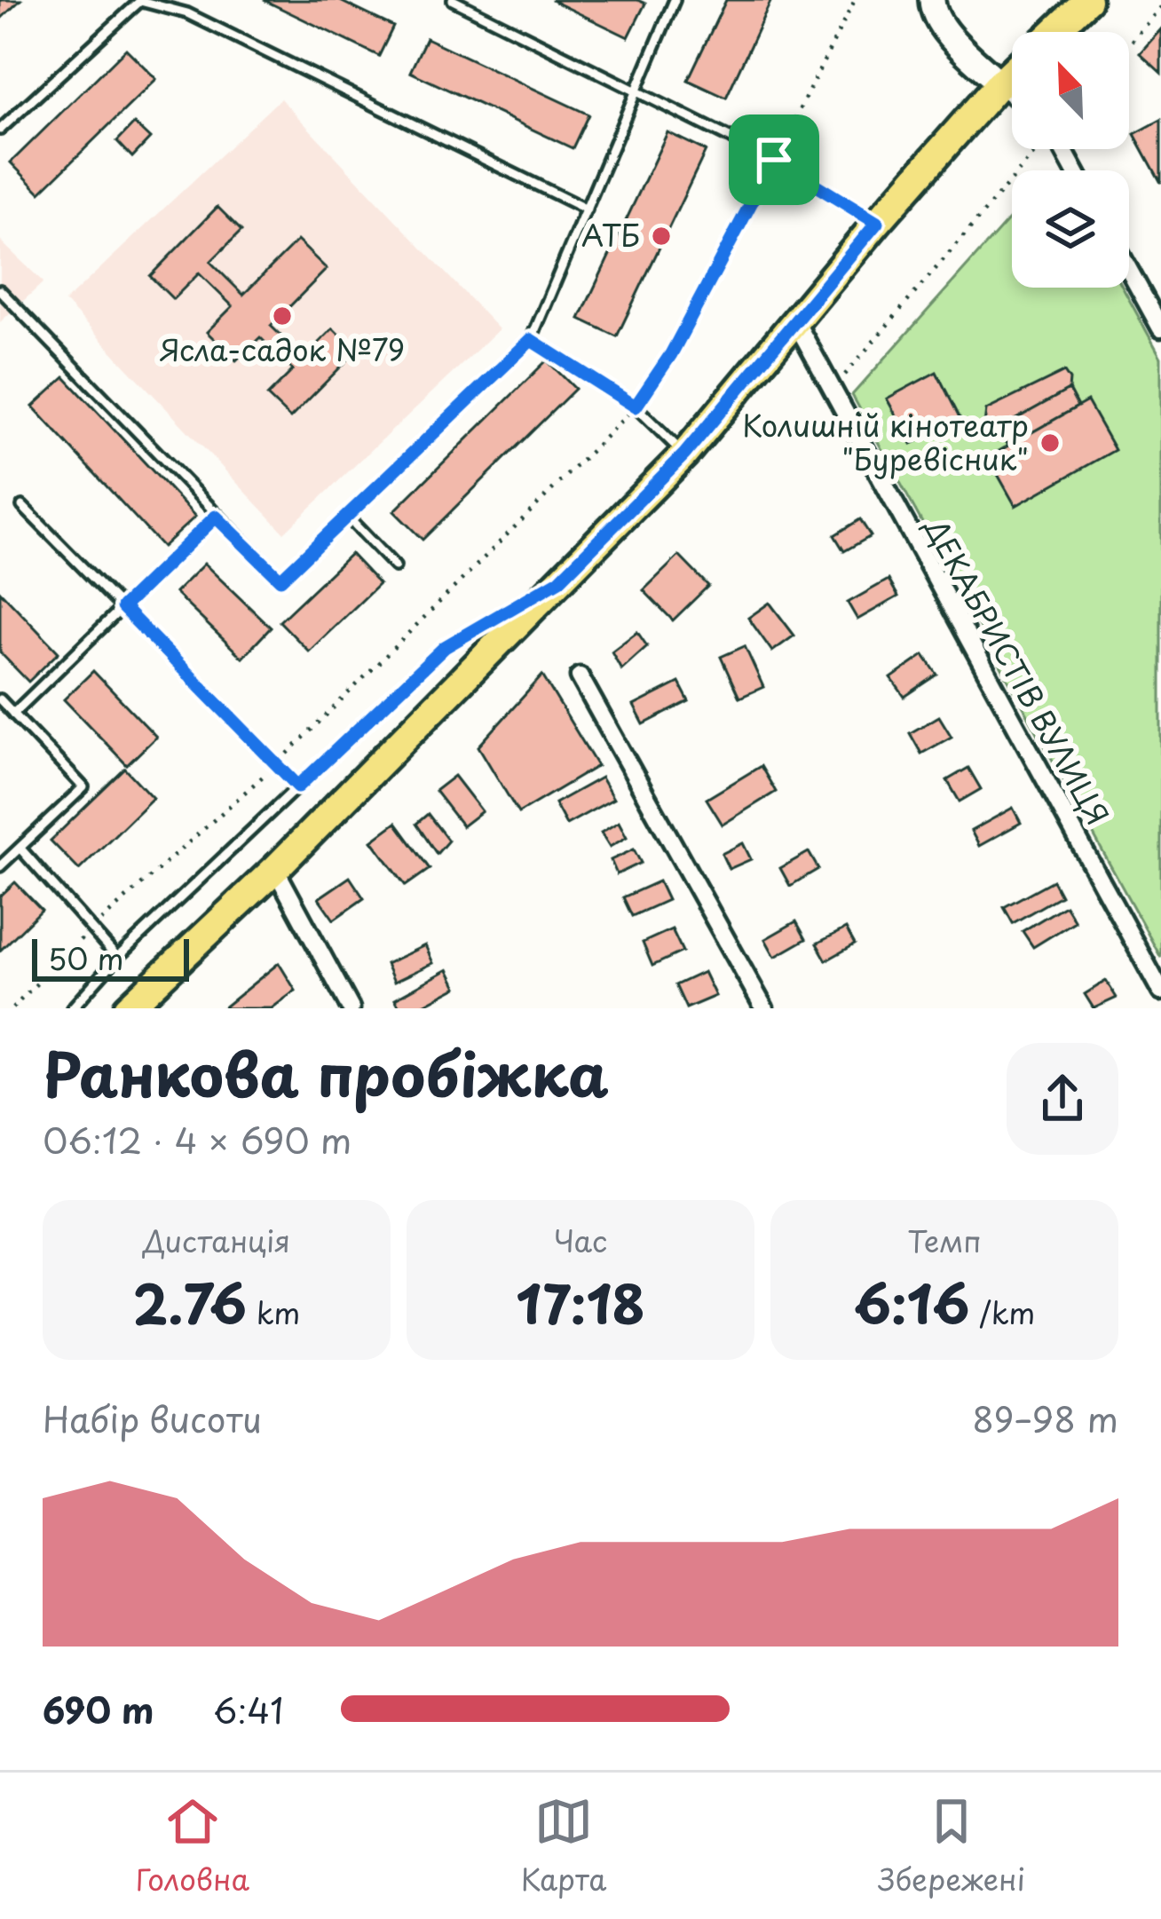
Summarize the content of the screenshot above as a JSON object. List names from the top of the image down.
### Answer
{
  "streets": {
    "street": ["ДЕКАБРИСТІВ ВУЛИЦЯ"]
  },
  "places": ["АТБ", "Ясла-садок №79", "Колишній кінотеатр \"Буревісник\""],
  "scale_bar": "50 m",
  "north": "top left",
  "page": {
    "scale": "50 m",
    "heading": ["Ранкова пробіжка", "06:12 · 4 × 690 m"],
    "stats": [
      ["Дистанція", "2.76 km"],
      ["Час", "17:18"],
      ["Темп", "6:16 /km"]
    ],
    "chart": ["Набір висоти", "89–98 m"],
    "list": [
      {
        "name": "690 m",
        "note": "6:41"
      }
    ],
    "tabs": ["Головна", "Карта", "Збережені"]
  }
}
